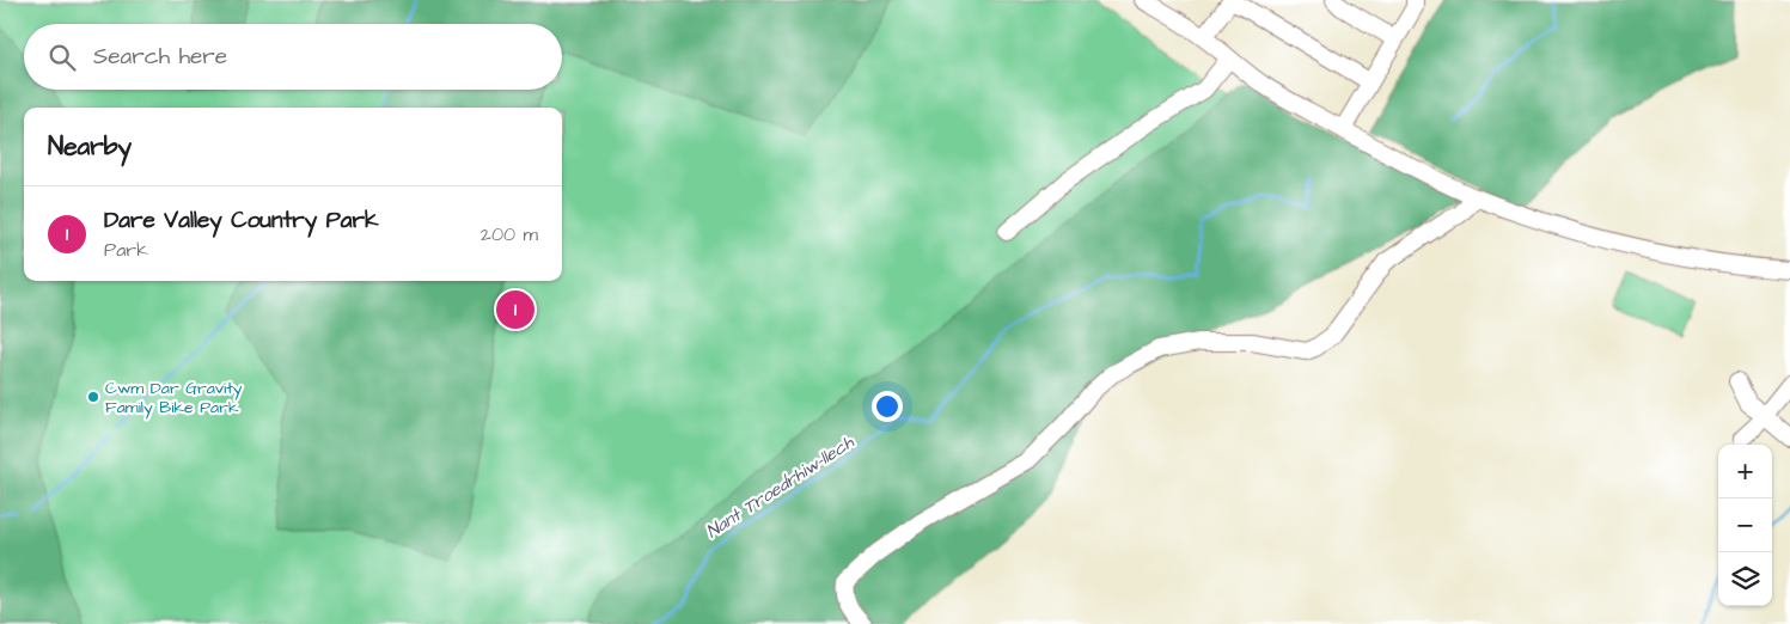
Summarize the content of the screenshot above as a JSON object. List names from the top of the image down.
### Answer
{
  "water": ["Nant Troedrhiw-llech"],
  "places": ["Cwm Dar Gravity Family Bike Park"],
  "page": {
    "search": "Search here",
    "heading": "Nearby",
    "list": [
      {
        "mark": "1",
        "name": "Dare Valley Country Park",
        "note": "Park",
        "value": "200 m"
      }
    ],
    "pins": "1",
    "map_buttons": ["+", "−"]
  }
}
